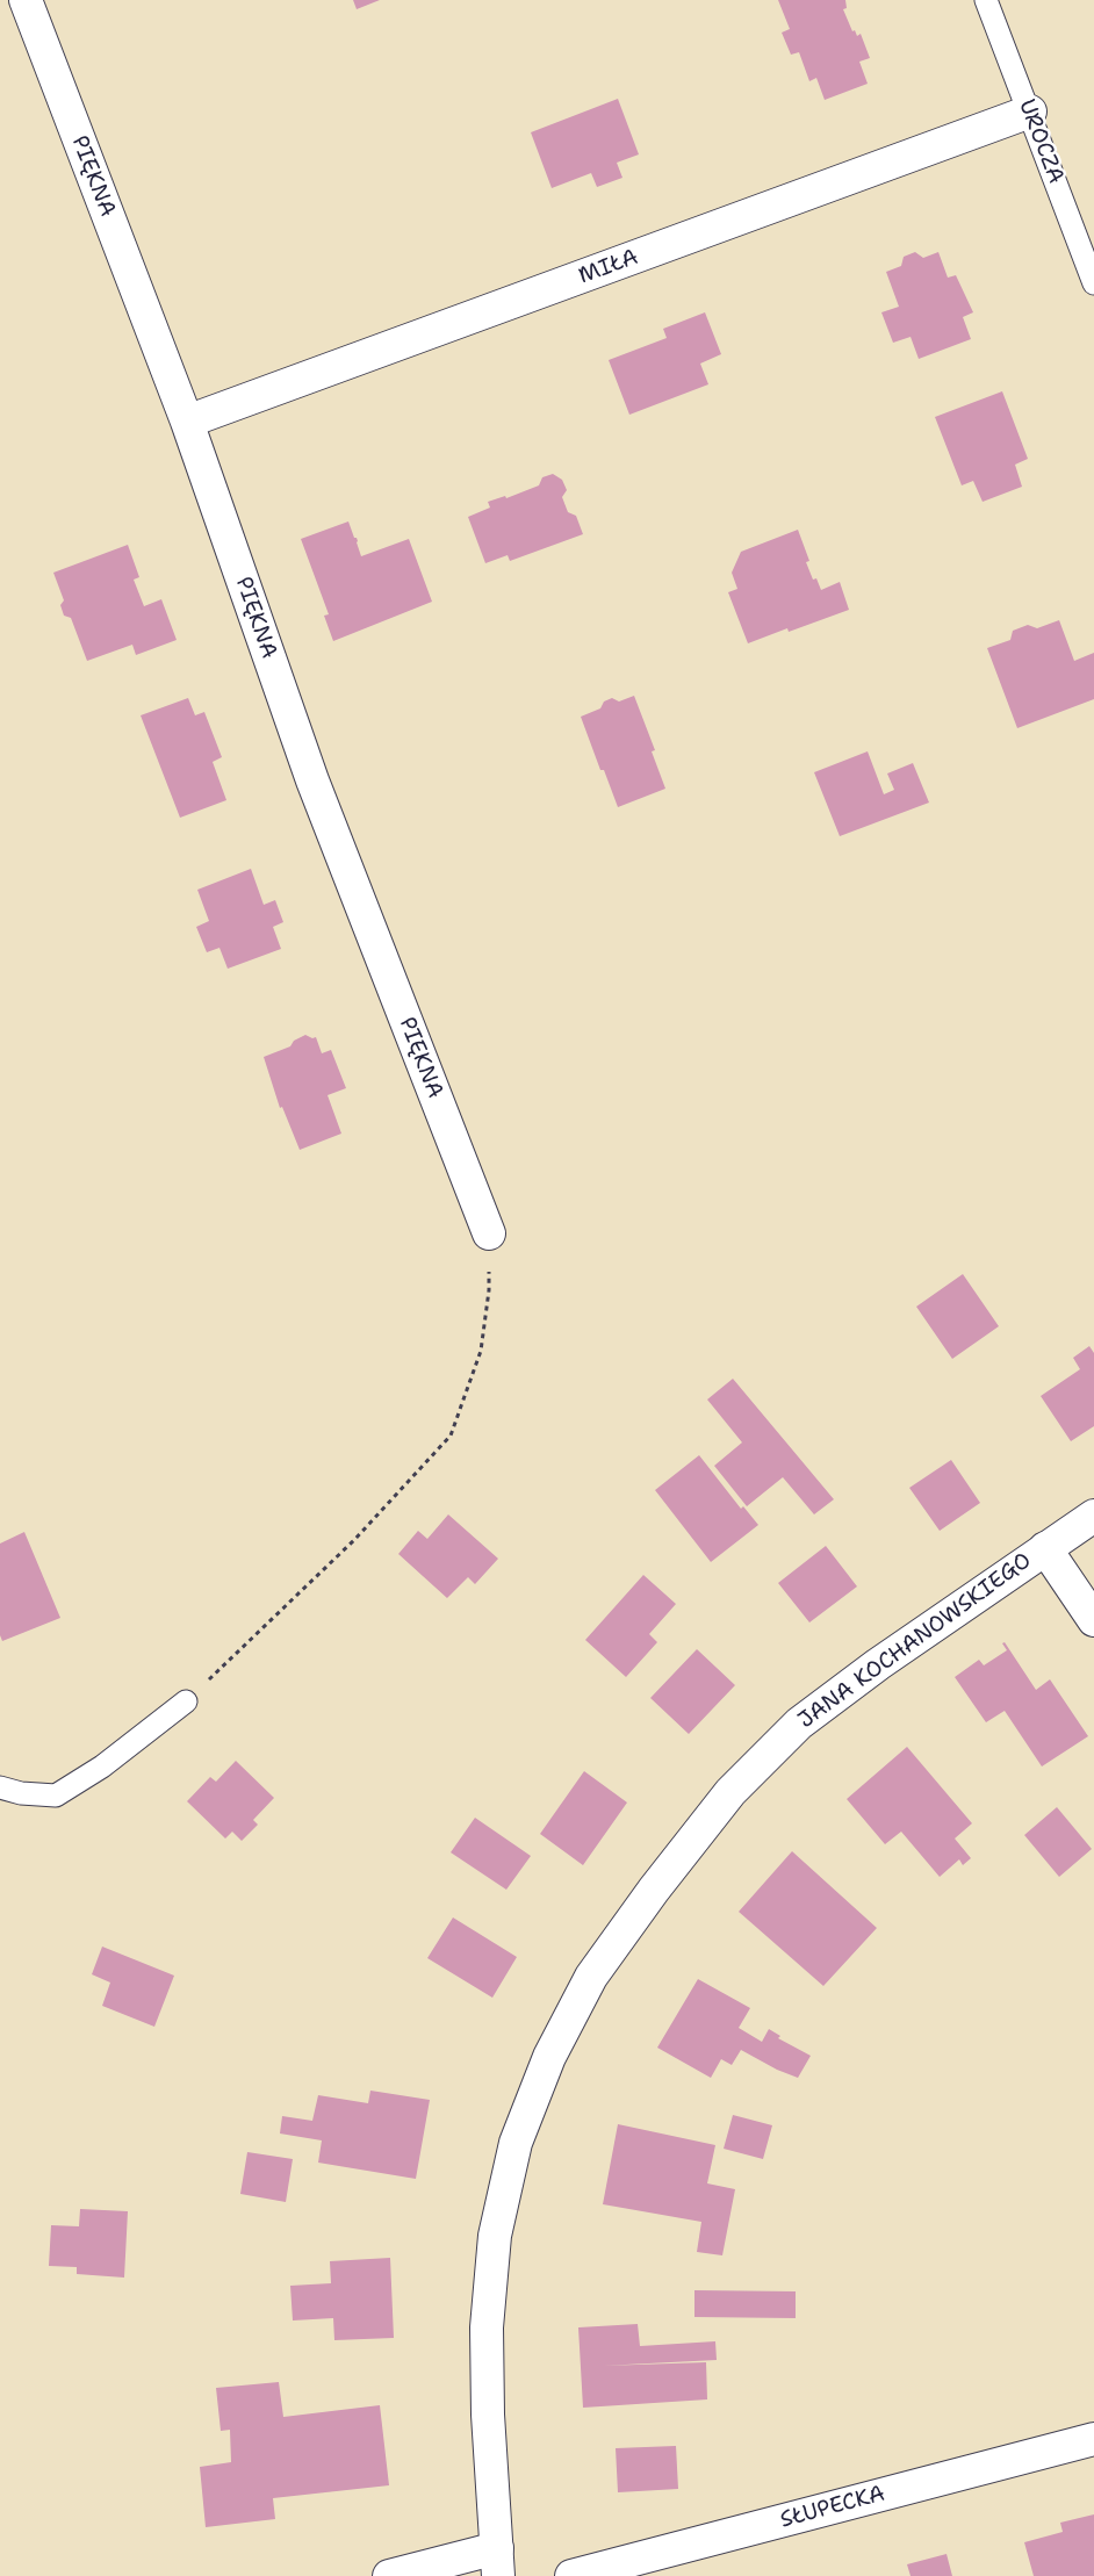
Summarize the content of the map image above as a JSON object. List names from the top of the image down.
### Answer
{
  "streets": {
    "street": [
      "PIĘKNA",
      "MIŁA",
      "JANA KOCHANOWSKIEGO",
      "SŁUPECKA"
    ],
    "lane": ["UROCZA"]
  },
  "crossings": [
    ["UROCZA", "MIŁA"],
    ["PIĘKNA", "MIŁA"]
  ]
}
